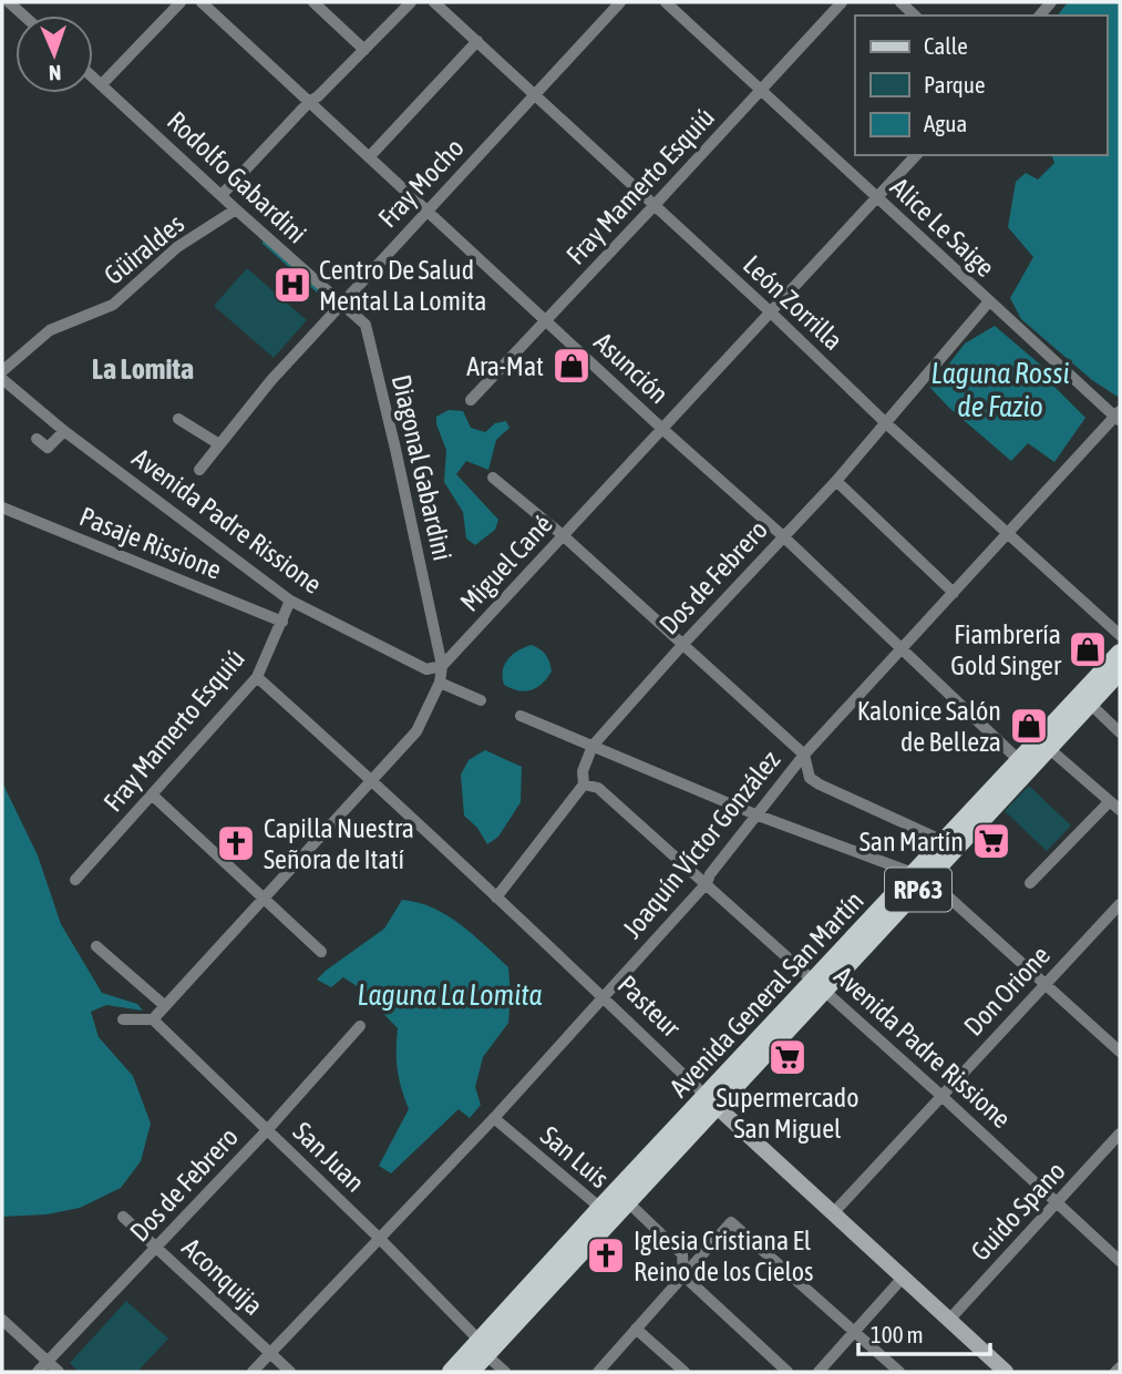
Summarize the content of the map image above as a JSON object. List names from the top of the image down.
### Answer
{
  "streets": {
    "main road": ["RP63", "Avenida General San Martín"],
    "street": [
      "Rodolfo Gabardini",
      "Fray Mocho",
      "Fray Mamerto Esquiú",
      "Alice Le Saige",
      "Güiraldes",
      "León Zorrilla",
      "Asunción",
      "Diagonal Gabardini",
      "Avenida Padre Rissione",
      "Pasaje Rissione",
      "Miguel Cané",
      "Dos de Febrero",
      "Joaquín Víctor González",
      "Don Orione",
      "Pasteur",
      "San Juan",
      "San Luis",
      "Guido Spano",
      "Aconquija"
    ]
  },
  "crossings": [
    ["Rodolfo Gabardini", "Fray Mocho"],
    ["Rodolfo Gabardini", "Güiraldes"],
    ["Rodolfo Gabardini", "Diagonal Gabardini"],
    ["Fray Mocho", "León Zorrilla"],
    ["Fray Mocho", "Asunción"],
    ["Fray Mamerto Esquiú", "Alice Le Saige"],
    ["Fray Mamerto Esquiú", "León Zorrilla"],
    ["Fray Mamerto Esquiú", "Asunción"],
    ["Fray Mamerto Esquiú", "Avenida Padre Rissione"],
    ["Fray Mamerto Esquiú", "Pasaje Rissione"],
    ["Fray Mamerto Esquiú", "Pasteur"],
    ["Alice Le Saige", "Miguel Cané"],
    ["Alice Le Saige", "Dos de Febrero"],
    ["Alice Le Saige", "Joaquín Víctor González"],
    ["León Zorrilla", "Miguel Cané"],
    ["León Zorrilla", "Dos de Febrero"],
    ["León Zorrilla", "Joaquín Víctor González"],
    ["Asunción", "Miguel Cané"],
    ["Asunción", "Dos de Febrero"],
    ["Asunción", "Joaquín Víctor González"],
    ["Asunción", "Avenida General San Martín"],
    ["Diagonal Gabardini", "Avenida Padre Rissione"],
    ["Diagonal Gabardini", "Miguel Cané"],
    ["Avenida Padre Rissione", "Miguel Cané"],
    ["Avenida Padre Rissione", "Dos de Febrero"],
    ["Avenida Padre Rissione", "Joaquín Víctor González"],
    ["Avenida Padre Rissione", "Don Orione"],
    ["Avenida Padre Rissione", "Avenida General San Martín"],
    ["Avenida Padre Rissione", "Guido Spano"],
    ["Dos de Febrero", "Pasteur"],
    ["Dos de Febrero", "San Juan"],
    ["Dos de Febrero", "Aconquija"],
    ["Joaquín Víctor González", "Pasteur"],
    ["Joaquín Víctor González", "San Juan"],
    ["Joaquín Víctor González", "San Luis"],
    ["Joaquín Víctor González", "Aconquija"],
    ["Don Orione", "Pasteur"],
    ["Avenida General San Martín", "Pasteur"],
    ["Avenida General San Martín", "San Juan"],
    ["Avenida General San Martín", "San Luis"],
    ["Pasteur", "Guido Spano"]
  ],
  "districts": ["La Lomita"],
  "water": ["Laguna Rossi de Fazio", "Laguna La Lomita"],
  "places": {
    "hospital": ["Centro De Salud Mental La Lomita"],
    "shop": ["Ara-Mat", "Fiambrería Gold Singer", "Kalonice Salón de Belleza"],
    "supermarket": ["San Martín", "Supermercado San Miguel"],
    "church": ["Capilla Nuestra Señora de Itatí", "Iglesia Cristiana El Reino de los Cielos"]
  },
  "legend": ["Calle", "Parque", "Agua"],
  "scale_bar": "100 m",
  "north": "bottom"
}
